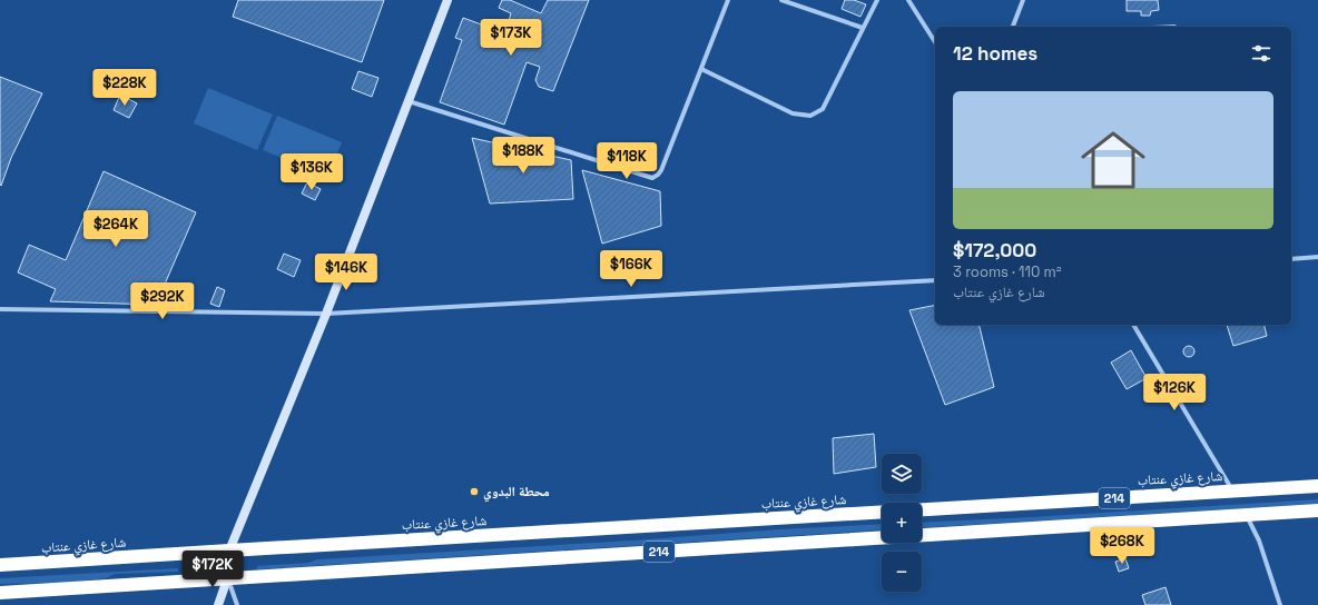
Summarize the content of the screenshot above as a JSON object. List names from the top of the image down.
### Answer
{
  "streets": {
    "highway": ["شارع غازي عنتاب", "214"]
  },
  "places": ["محطة البدوي"],
  "page": {
    "price": [
      "$173K",
      "$228K",
      "$188K",
      "$118K",
      "$136K",
      "$264K",
      "$166K",
      "$146K",
      "$292K",
      "$126K",
      "$268K",
      "$172K"
    ],
    "heading": "12 homes",
    "list": [
      {
        "name": "$172,000",
        "note": "3 rooms · 110 m² · شارع غازي عنتاب"
      }
    ],
    "map_buttons": ["+", "−"]
  }
}
